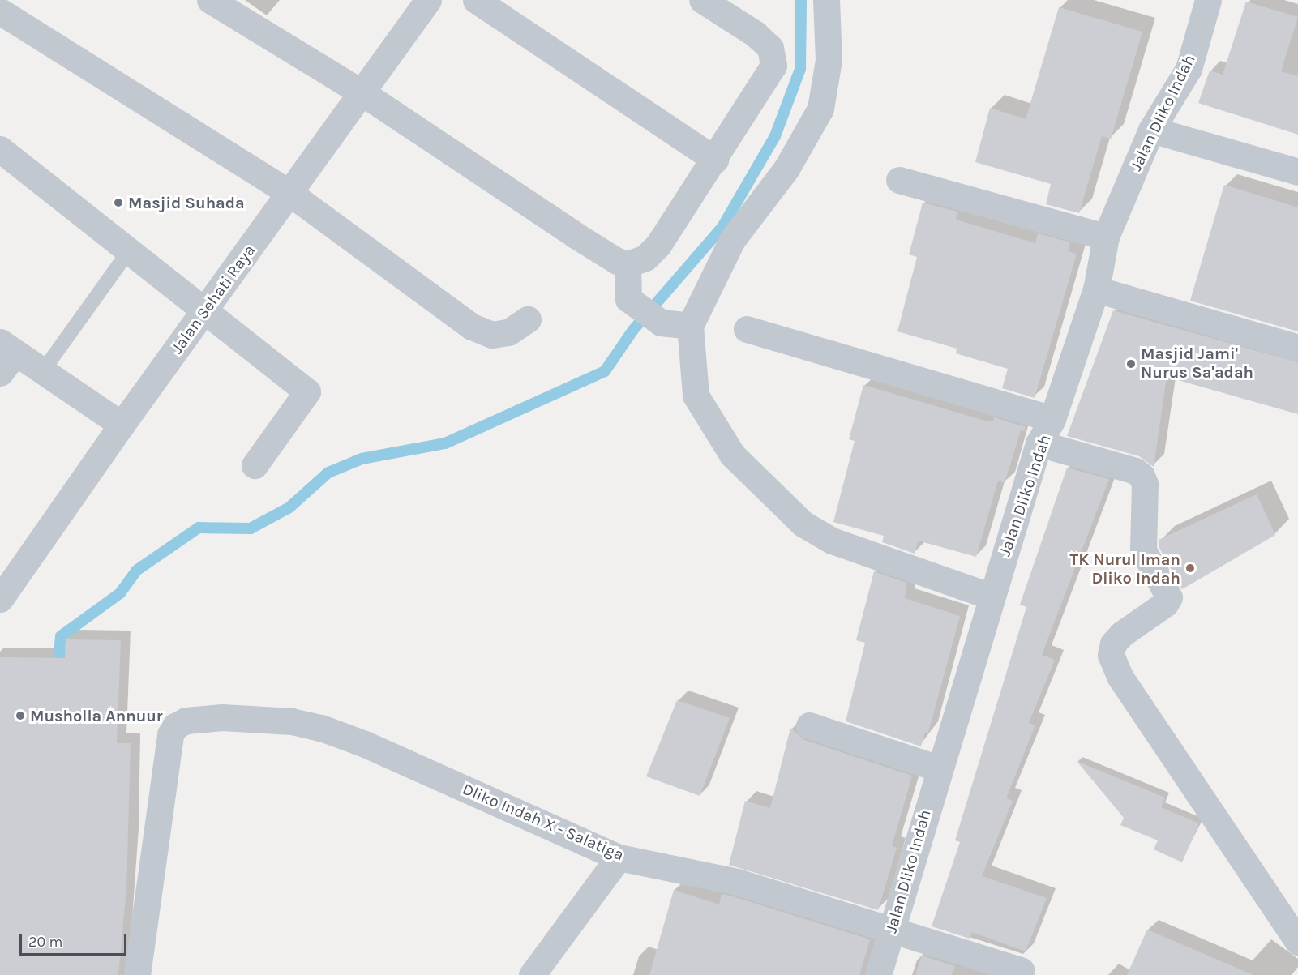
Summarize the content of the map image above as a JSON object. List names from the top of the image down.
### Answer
{
  "streets": {
    "street": ["Jalan Dliko Indah", "Jalan Sehati Raya", "Dliko Indah X - Salatiga"]
  },
  "crossings": [
    ["Jalan Dliko Indah", "Dliko Indah X - Salatiga"]
  ],
  "places": [
    "Masjid Suhada",
    "Masjid Jami' Nurus Sa'adah",
    "TK Nurul Iman Dliko Indah",
    "Musholla Annuur"
  ],
  "scale_bar": "20 m"
}
